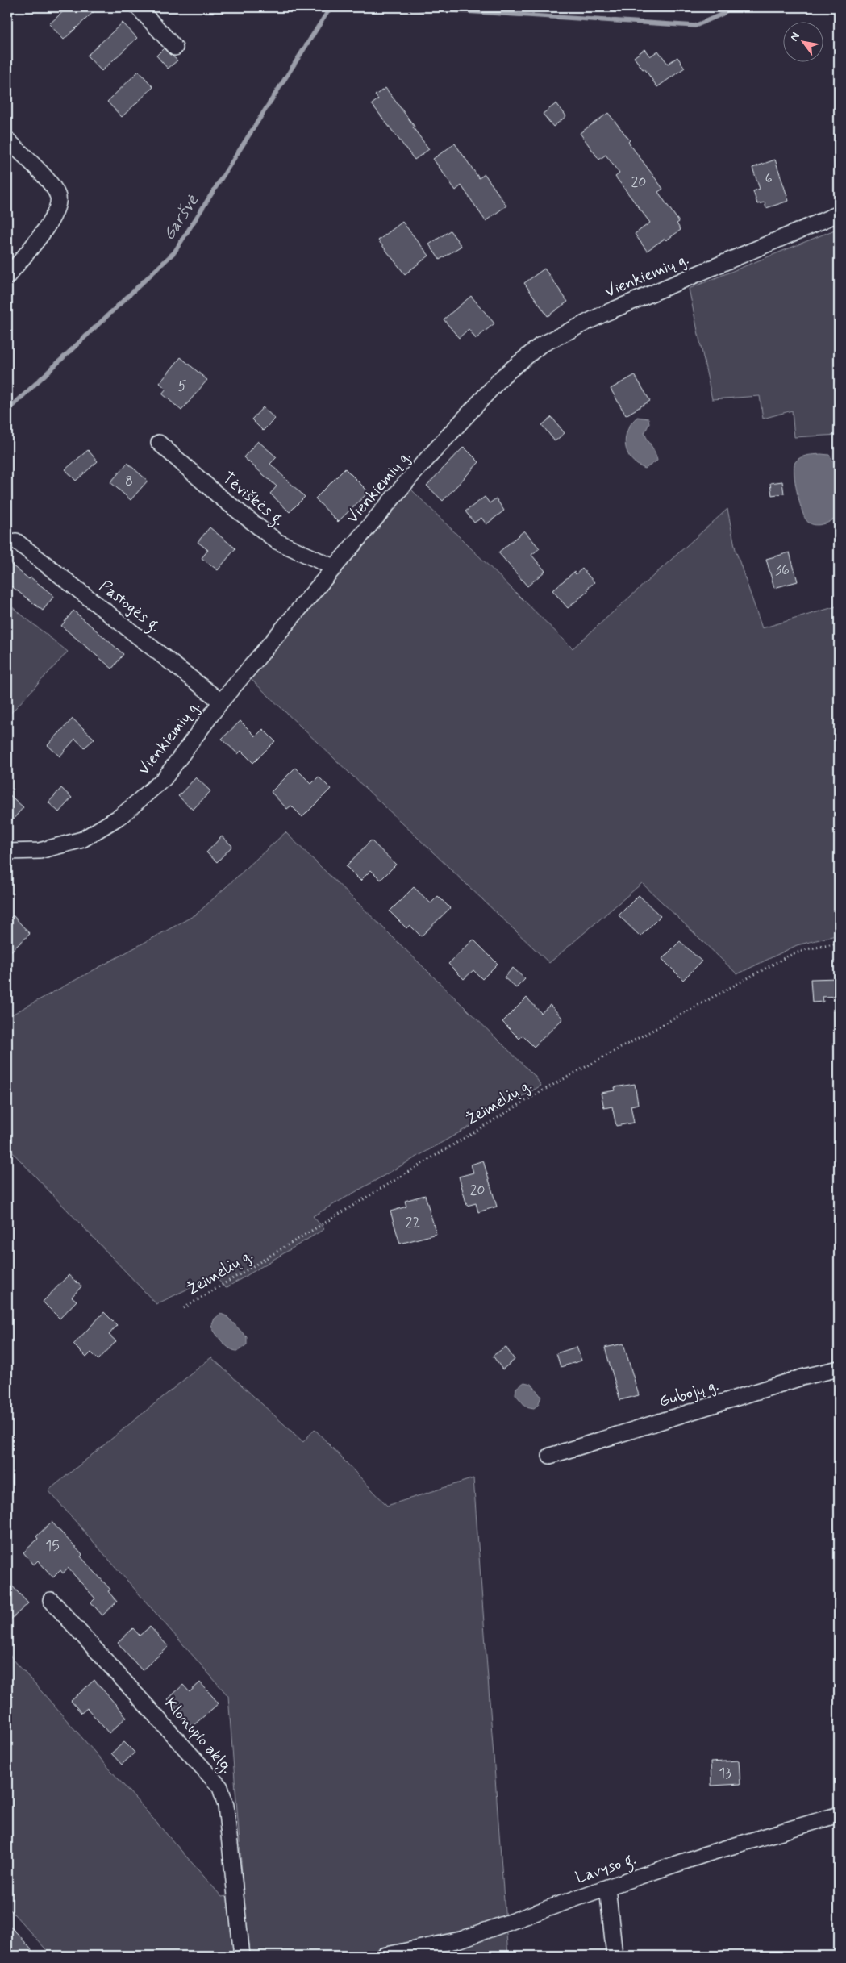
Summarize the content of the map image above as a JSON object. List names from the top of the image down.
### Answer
{
  "streets": {
    "street": [
      "Vienkiemių g.",
      "Tėviškės g.",
      "Pastogės g.",
      "Gubojų g.",
      "Klonupio aklg.",
      "Lavyso g."
    ],
    "path": ["Žeimelių g."]
  },
  "crossings": [
    ["Vienkiemių g.", "Tėviškės g."],
    ["Vienkiemių g.", "Pastogės g."]
  ],
  "water": ["Garšvė"],
  "house_numbers": [
    "6",
    "20",
    "5",
    "8",
    "36",
    "20",
    "22",
    "15",
    "13"
  ],
  "north": "top left"
}
